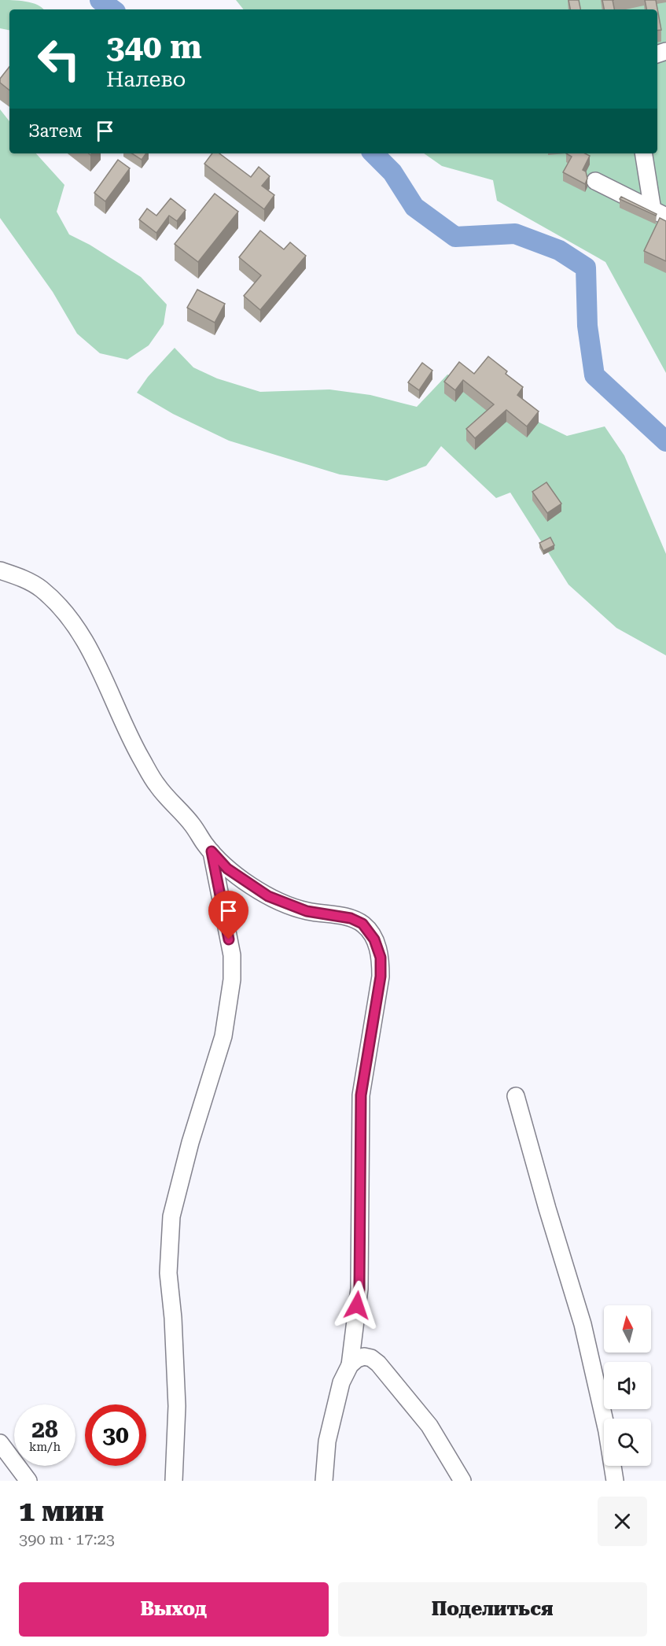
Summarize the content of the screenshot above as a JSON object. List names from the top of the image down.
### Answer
{
  "north": "top",
  "page": {
    "turn": ["340 m", "Налево"],
    "then": "Затем",
    "speed": "28 km/h",
    "limit": "30",
    "heading": ["1 мин", "390 m · 17:23"],
    "buttons": ["Выход", "Поделиться"]
  }
}
